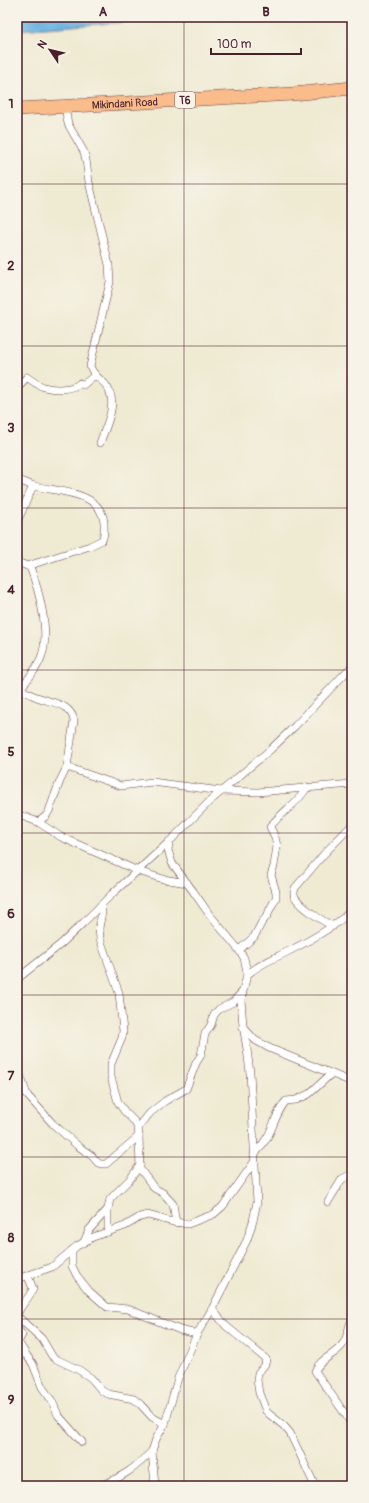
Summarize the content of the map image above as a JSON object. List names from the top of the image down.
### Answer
{
  "streets": {
    "highway": ["T6", "Mikindani Road"]
  },
  "scale_bar": "100 m",
  "north": "top left",
  "grid": {
    "columns": ["A", "B"],
    "rows": [
      "1",
      "2",
      "3",
      "4",
      "5",
      "6",
      "7",
      "8",
      "9"
    ]
  }
}
